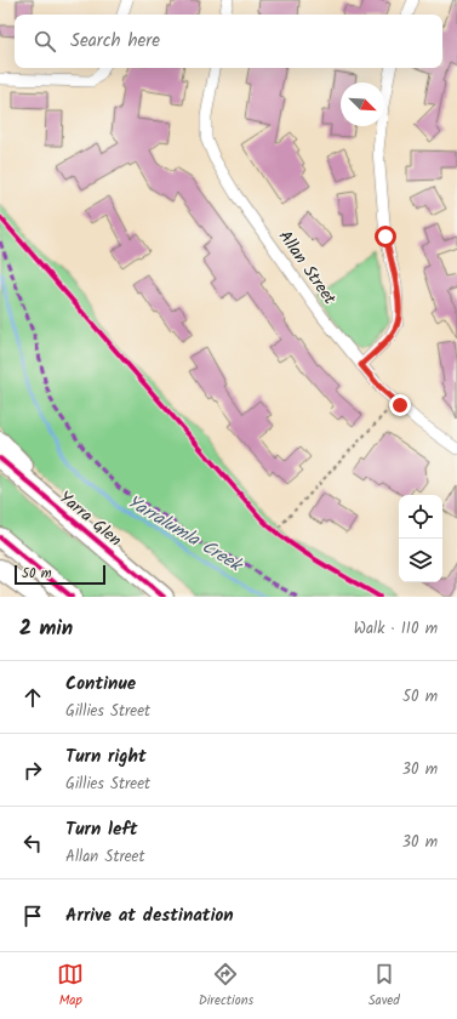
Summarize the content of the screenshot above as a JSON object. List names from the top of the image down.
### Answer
{
  "streets": {
    "highway": ["Yarra Glen"],
    "street": ["Allan Street"]
  },
  "water": ["Yarralumla Creek"],
  "scale_bar": "50 m",
  "north": "bottom right",
  "page": {
    "search": "Search here",
    "scale": "50 m",
    "heading": ["2 min", "Walk · 110 m"],
    "list": [
      ["Continue", "Gillies Street", "50 m"],
      ["Turn right", "Gillies Street", "30 m"],
      ["Turn left", "Allan Street", "30 m"],
      "Arrive at destination"
    ],
    "nav": ["Map", "Directions", "Saved"]
  }
}
